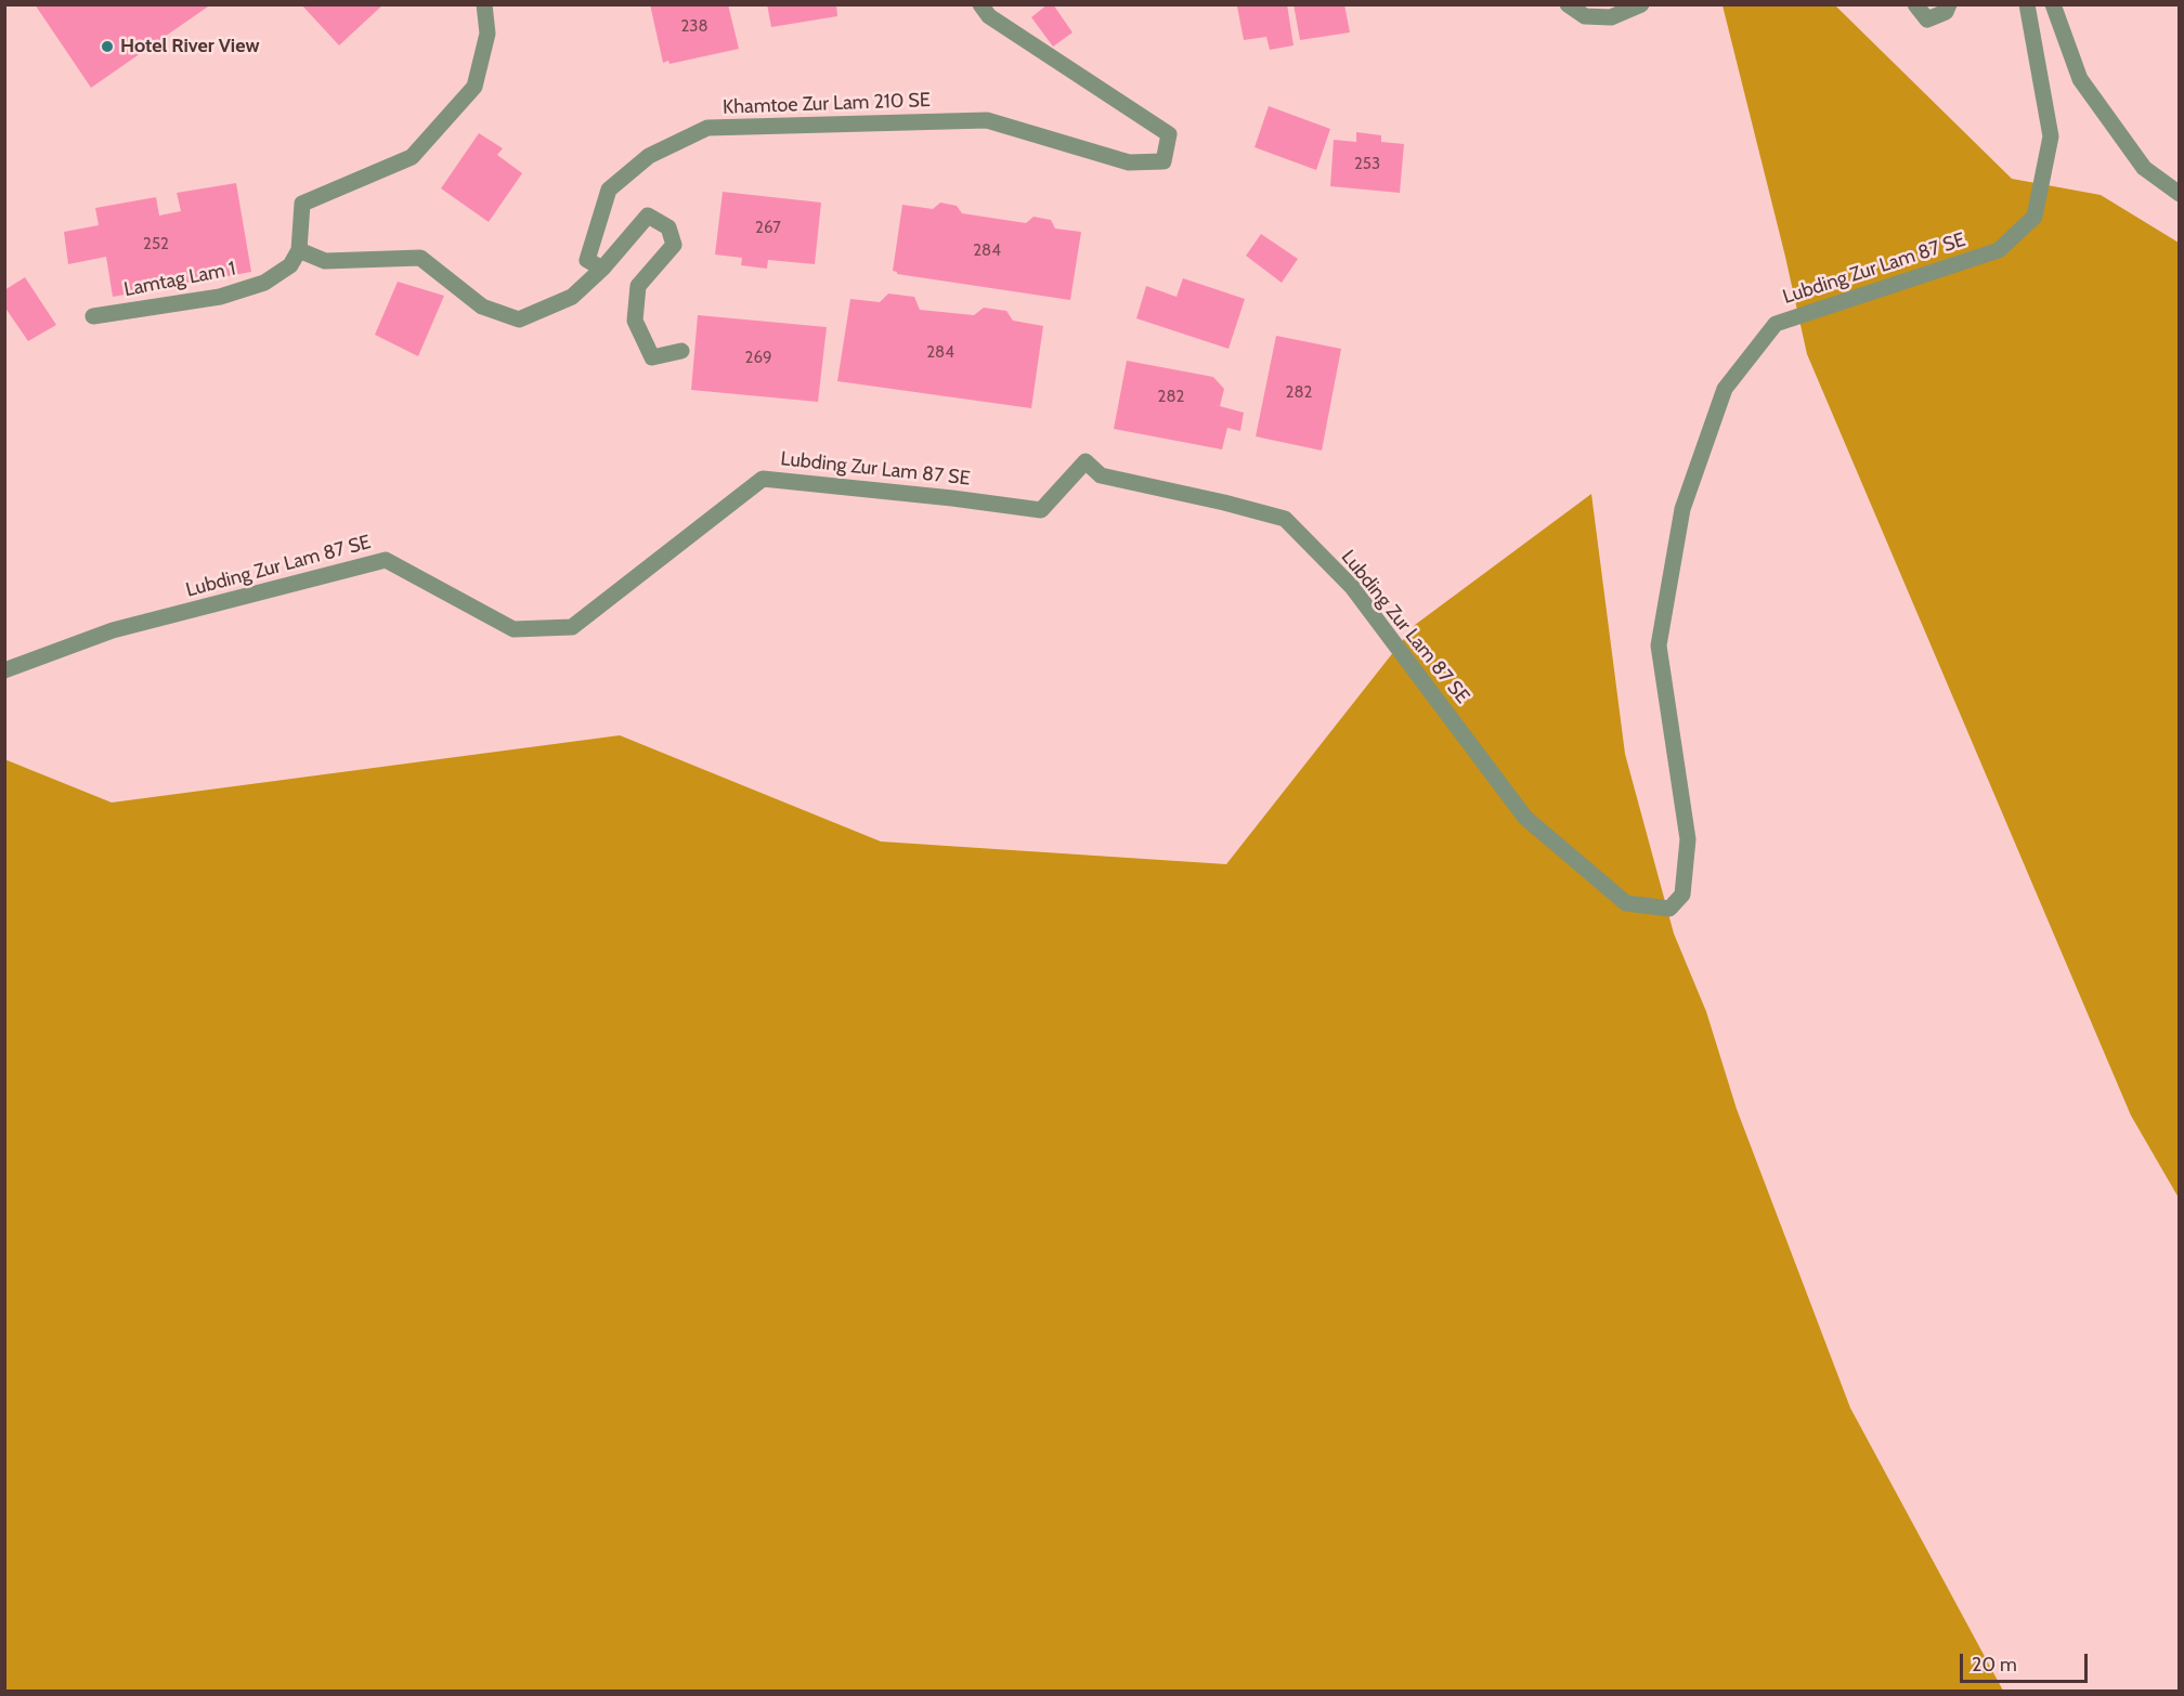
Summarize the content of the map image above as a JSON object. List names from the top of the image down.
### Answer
{
  "streets": {
    "street": ["Khamtoe Zur Lam 210 SE", "Lubding Zur Lam 87 SE", "Lamtag Lam 1"]
  },
  "places": ["Hotel River View"],
  "house_numbers": [
    "238",
    "253",
    "267",
    "252",
    "284",
    "284",
    "269",
    "282",
    "282"
  ],
  "scale_bar": "20 m"
}
